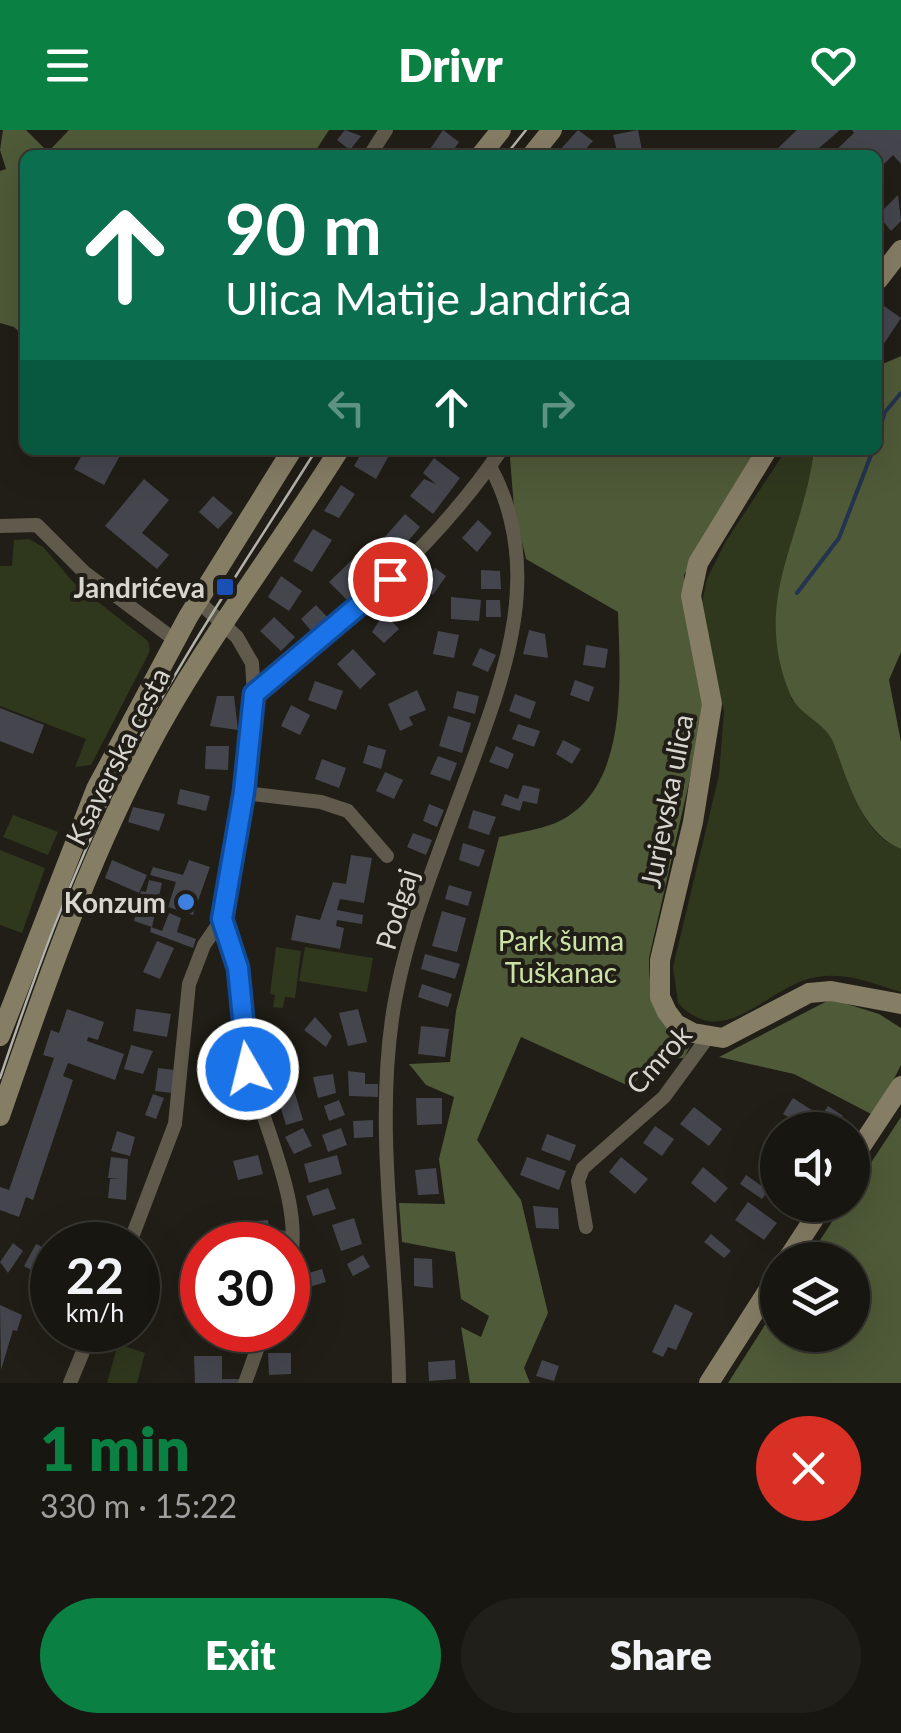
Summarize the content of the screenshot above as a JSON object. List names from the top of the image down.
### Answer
{
  "streets": {
    "main road": ["Ksaverska cesta", "Jurjevska ulica", "Cmrok"],
    "street": ["Podgaj"]
  },
  "crossings": [
    ["Jurjevska ulica", "Cmrok"]
  ],
  "parks": ["Park šuma Tuškanac"],
  "places": {
    "transit": ["Jandrićeva"],
    "other": ["Konzum"]
  },
  "page": {
    "header": "Drivr",
    "turn": ["90 m", "Ulica Matije Jandrića"],
    "speed": "22 km/h",
    "limit": "30",
    "heading": ["1 min", "330 m · 15:22"],
    "buttons": ["Exit", "Share"]
  }
}
